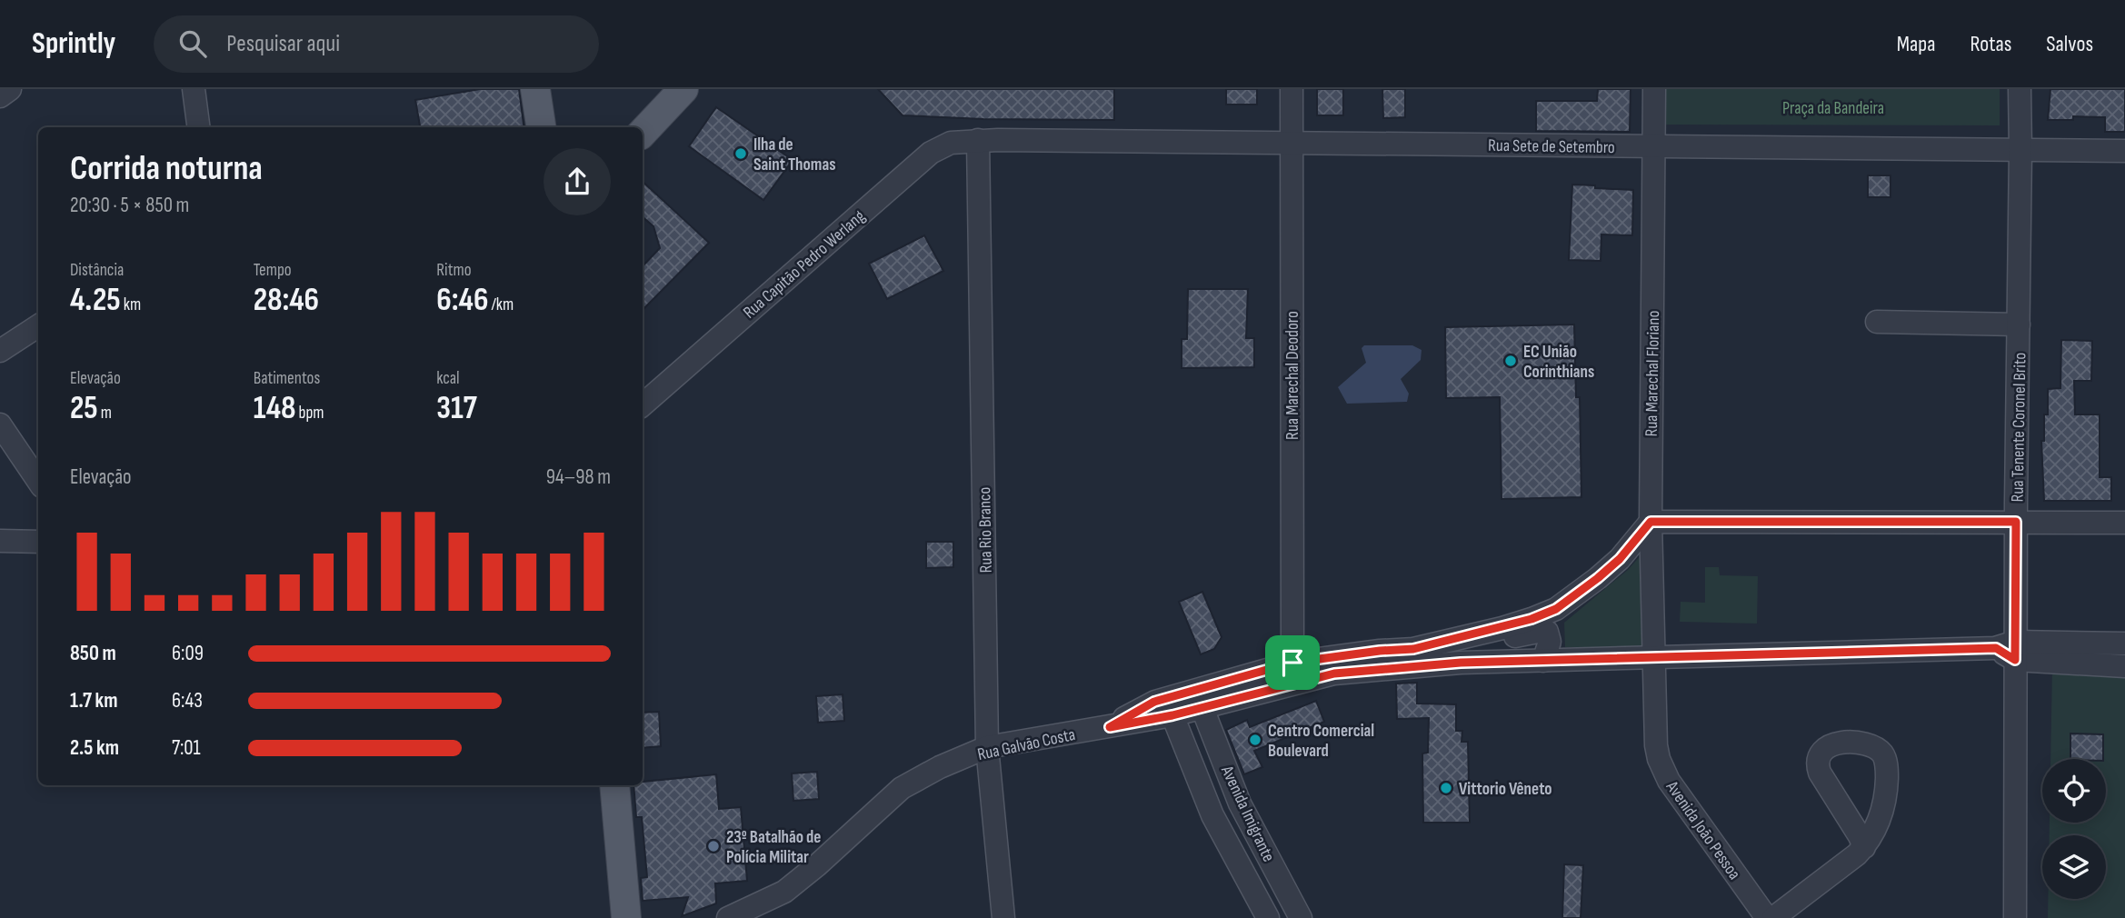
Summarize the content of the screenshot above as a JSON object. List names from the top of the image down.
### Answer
{
  "streets": {
    "street": [
      "Rua Sete de Setembro",
      "Rua Capitão Pedro Werlang",
      "Rua Marechal Floriano",
      "Rua Marechal Deodoro",
      "Rua Tenente Coronel Brito",
      "Rua Rio Branco",
      "Rua Galvão Costa",
      "Avenida Imigrante",
      "Avenida João Pessoa"
    ]
  },
  "crossings": [
    ["Rua Sete de Setembro", "Rua Capitão Pedro Werlang"],
    ["Rua Sete de Setembro", "Rua Marechal Floriano"],
    ["Rua Sete de Setembro", "Rua Marechal Deodoro"],
    ["Rua Sete de Setembro", "Rua Tenente Coronel Brito"],
    ["Rua Sete de Setembro", "Rua Rio Branco"],
    ["Rua Capitão Pedro Werlang", "Rua Rio Branco"],
    ["Rua Marechal Floriano", "Rua Galvão Costa"],
    ["Rua Marechal Floriano", "Avenida João Pessoa"],
    ["Rua Marechal Deodoro", "Rua Galvão Costa"],
    ["Rua Tenente Coronel Brito", "Rua Galvão Costa"],
    ["Rua Rio Branco", "Rua Galvão Costa"],
    ["Rua Galvão Costa", "Avenida Imigrante"],
    ["Rua Galvão Costa", "Avenida João Pessoa"]
  ],
  "parks": ["Praça da Bandeira"],
  "places": [
    "Ilha de Saint Thomas",
    "EC União Corinthians",
    "Centro Comercial Boulevard",
    "Vittorio Vêneto",
    "23º Batalhão de Polícia Militar"
  ],
  "page": {
    "header": "Sprintly",
    "search": "Pesquisar aqui",
    "nav": ["Mapa", "Rotas", "Salvos"],
    "heading": ["Corrida noturna", "20:30 · 5 × 850 m"],
    "stats": [
      ["Distância", "4.25 km"],
      ["Tempo", "28:46"],
      ["Ritmo", "6:46 /km"],
      ["Elevação", "25 m"],
      ["Batimentos", "148 bpm"],
      ["kcal", "317"]
    ],
    "chart": ["Elevação", "94–98 m"],
    "list": [
      {
        "name": "850 m",
        "note": "6:09"
      },
      {
        "name": "1.7 km",
        "note": "6:43"
      },
      {
        "name": "2.5 km",
        "note": "7:01"
      }
    ]
  }
}
